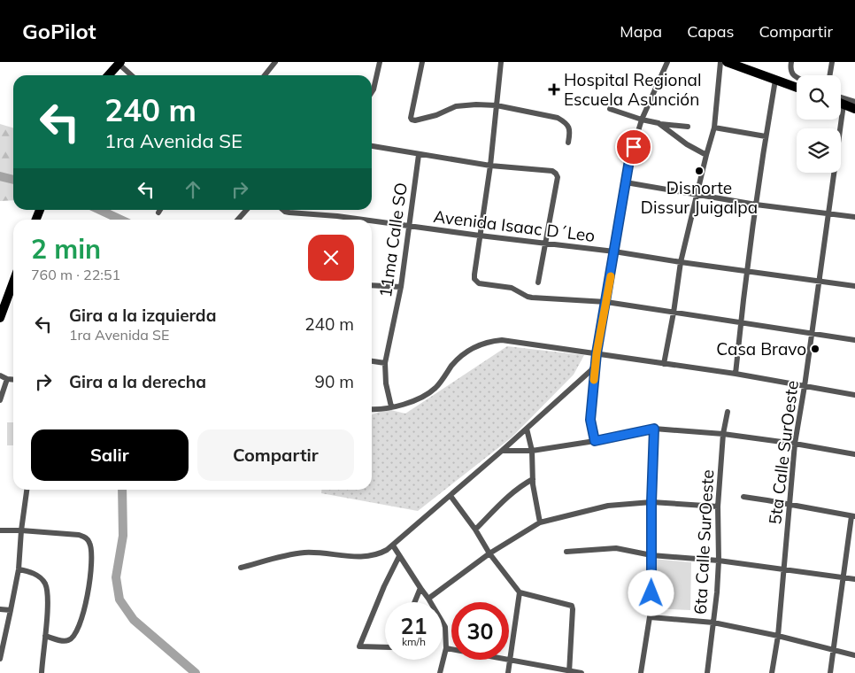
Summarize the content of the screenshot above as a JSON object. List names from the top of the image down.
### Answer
{
  "streets": {
    "street": [
      "Avenida Isaac D´Leo",
      "11ma Calle SO",
      "5ta Calle SurOeste",
      "6ta Calle SurOeste"
    ]
  },
  "crossings": [
    ["Avenida Isaac D´Leo", "11ma Calle SO"],
    ["Avenida Isaac D´Leo", "5ta Calle SurOeste"]
  ],
  "places": {
    "health": ["Hospital Regional Escuela Asunción"],
    "other": ["Disnorte Dissur Juigalpa", "Casa Bravo"]
  },
  "page": {
    "header": "GoPilot",
    "nav": ["Mapa", "Capas", "Compartir"],
    "turn": ["240 m", "1ra Avenida SE"],
    "heading": ["2 min", "760 m · 22:51"],
    "list": [
      {
        "name": "Gira a la izquierda",
        "note": "1ra Avenida SE",
        "value": "240 m"
      },
      {
        "name": "Gira a la derecha",
        "value": "90 m"
      }
    ],
    "buttons": ["Salir", "Compartir"],
    "speed": "21 km/h",
    "limit": "30"
  }
}
